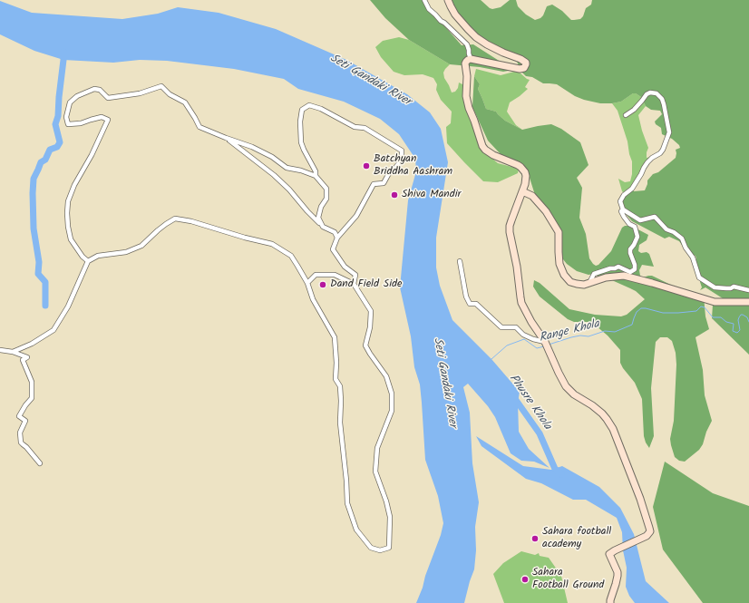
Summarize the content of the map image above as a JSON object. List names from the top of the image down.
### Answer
{
  "water": ["Seti Gandaki River", "Range Khola", "Phusre Khola"],
  "places": [
    "Batchyan Briddha Aashram",
    "Shiva Mandir",
    "Dand Field Side",
    "Sahara football academy",
    "Sahara Football Ground"
  ]
}
